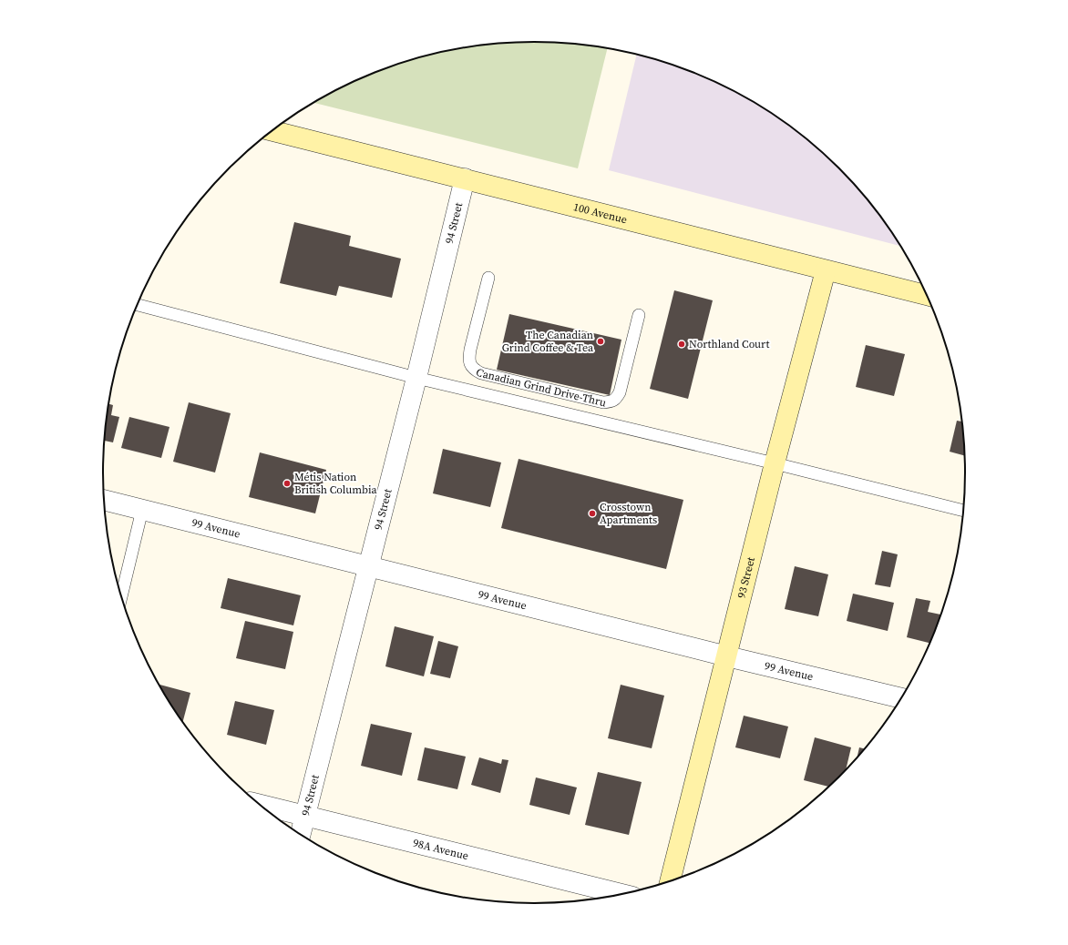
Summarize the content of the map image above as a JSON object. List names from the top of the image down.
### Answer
{
  "streets": {
    "main road": ["100 Avenue", "93 Street"],
    "street": ["94 Street", "99 Avenue", "98A Avenue"],
    "lane": ["Canadian Grind Drive-Thru"]
  },
  "crossings": [
    ["100 Avenue", "94 Street"],
    ["100 Avenue", "93 Street"],
    ["94 Street", "99 Avenue"],
    ["94 Street", "98A Avenue"],
    ["99 Avenue", "93 Street"]
  ],
  "places": [
    "The Canadian Grind Coffee & Tea",
    "Northland Court",
    "Métis Nation British Columbia",
    "Crosstown Apartments"
  ]
}
